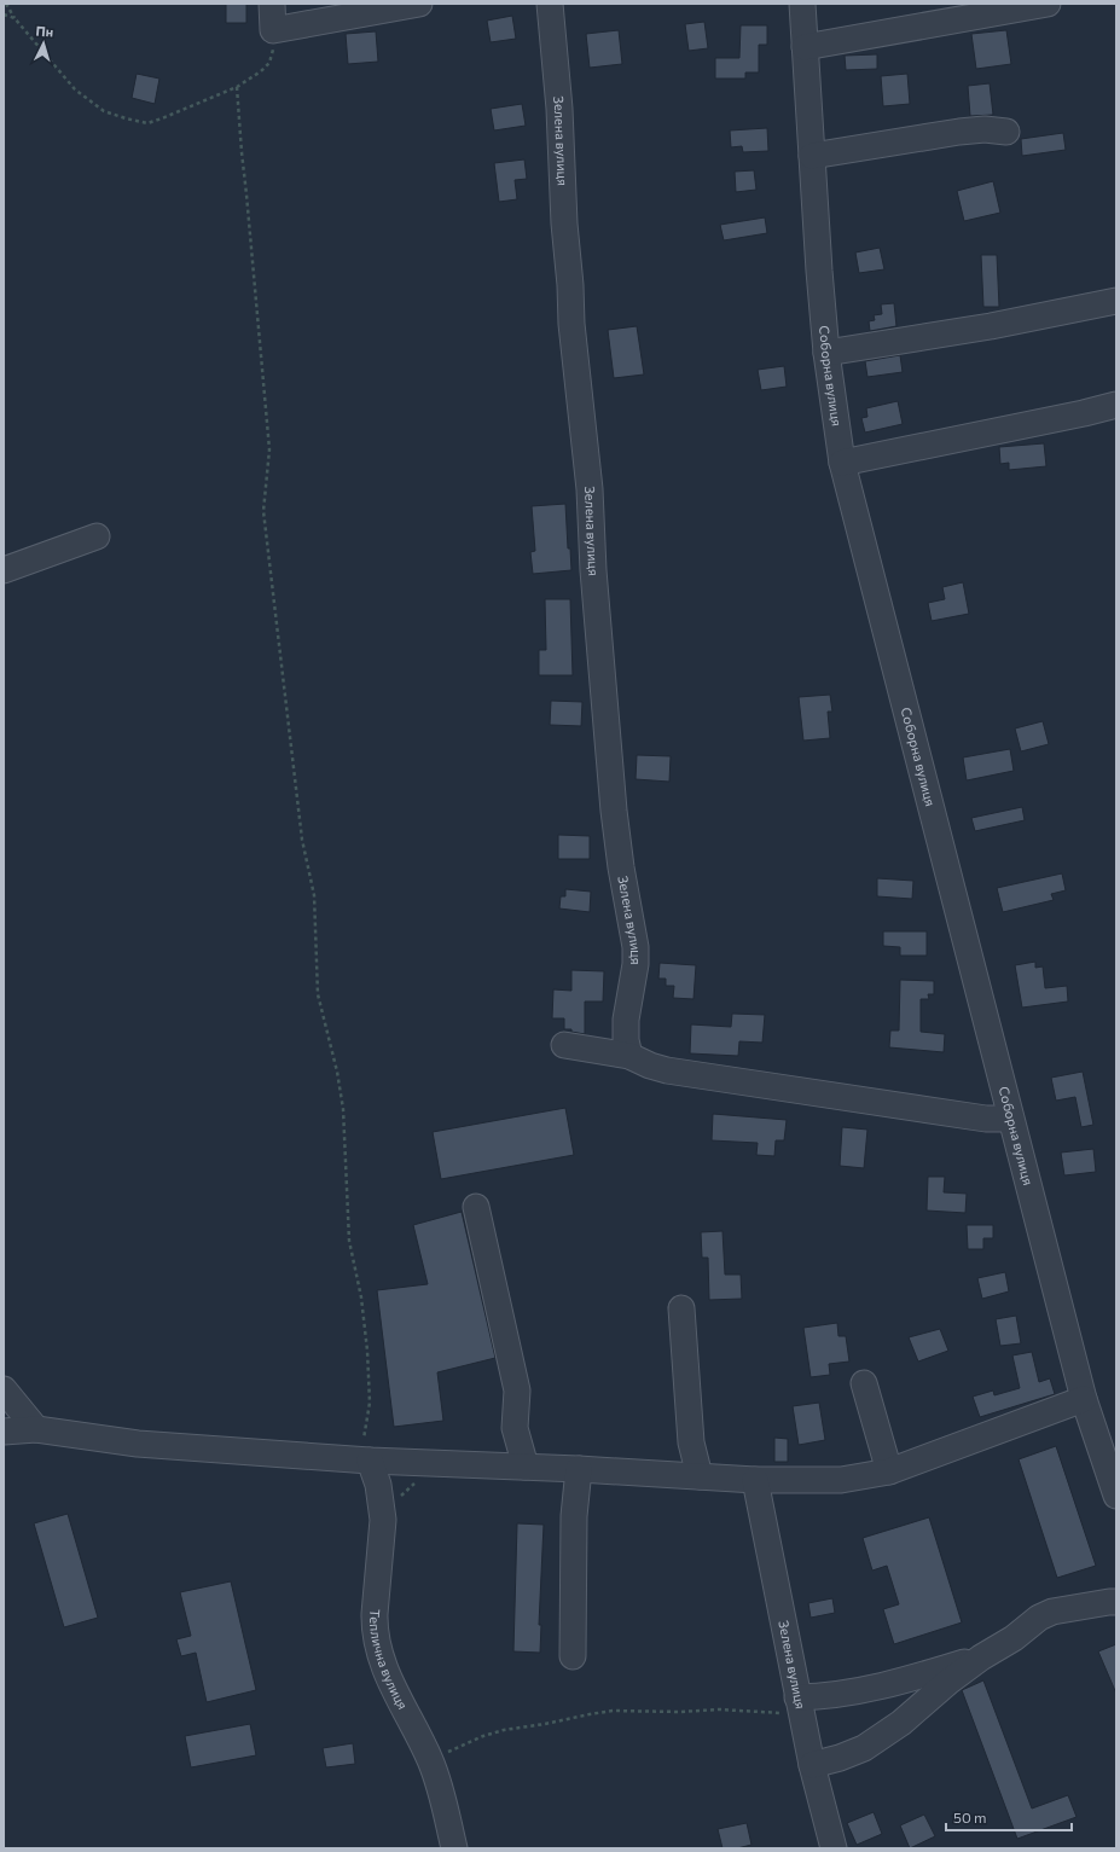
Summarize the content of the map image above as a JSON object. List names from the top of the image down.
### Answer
{
  "streets": {
    "street": ["Зелена вулиця", "Соборна вулиця", "Теплична вулиця"]
  },
  "scale_bar": "50 m",
  "north": "top"
}
